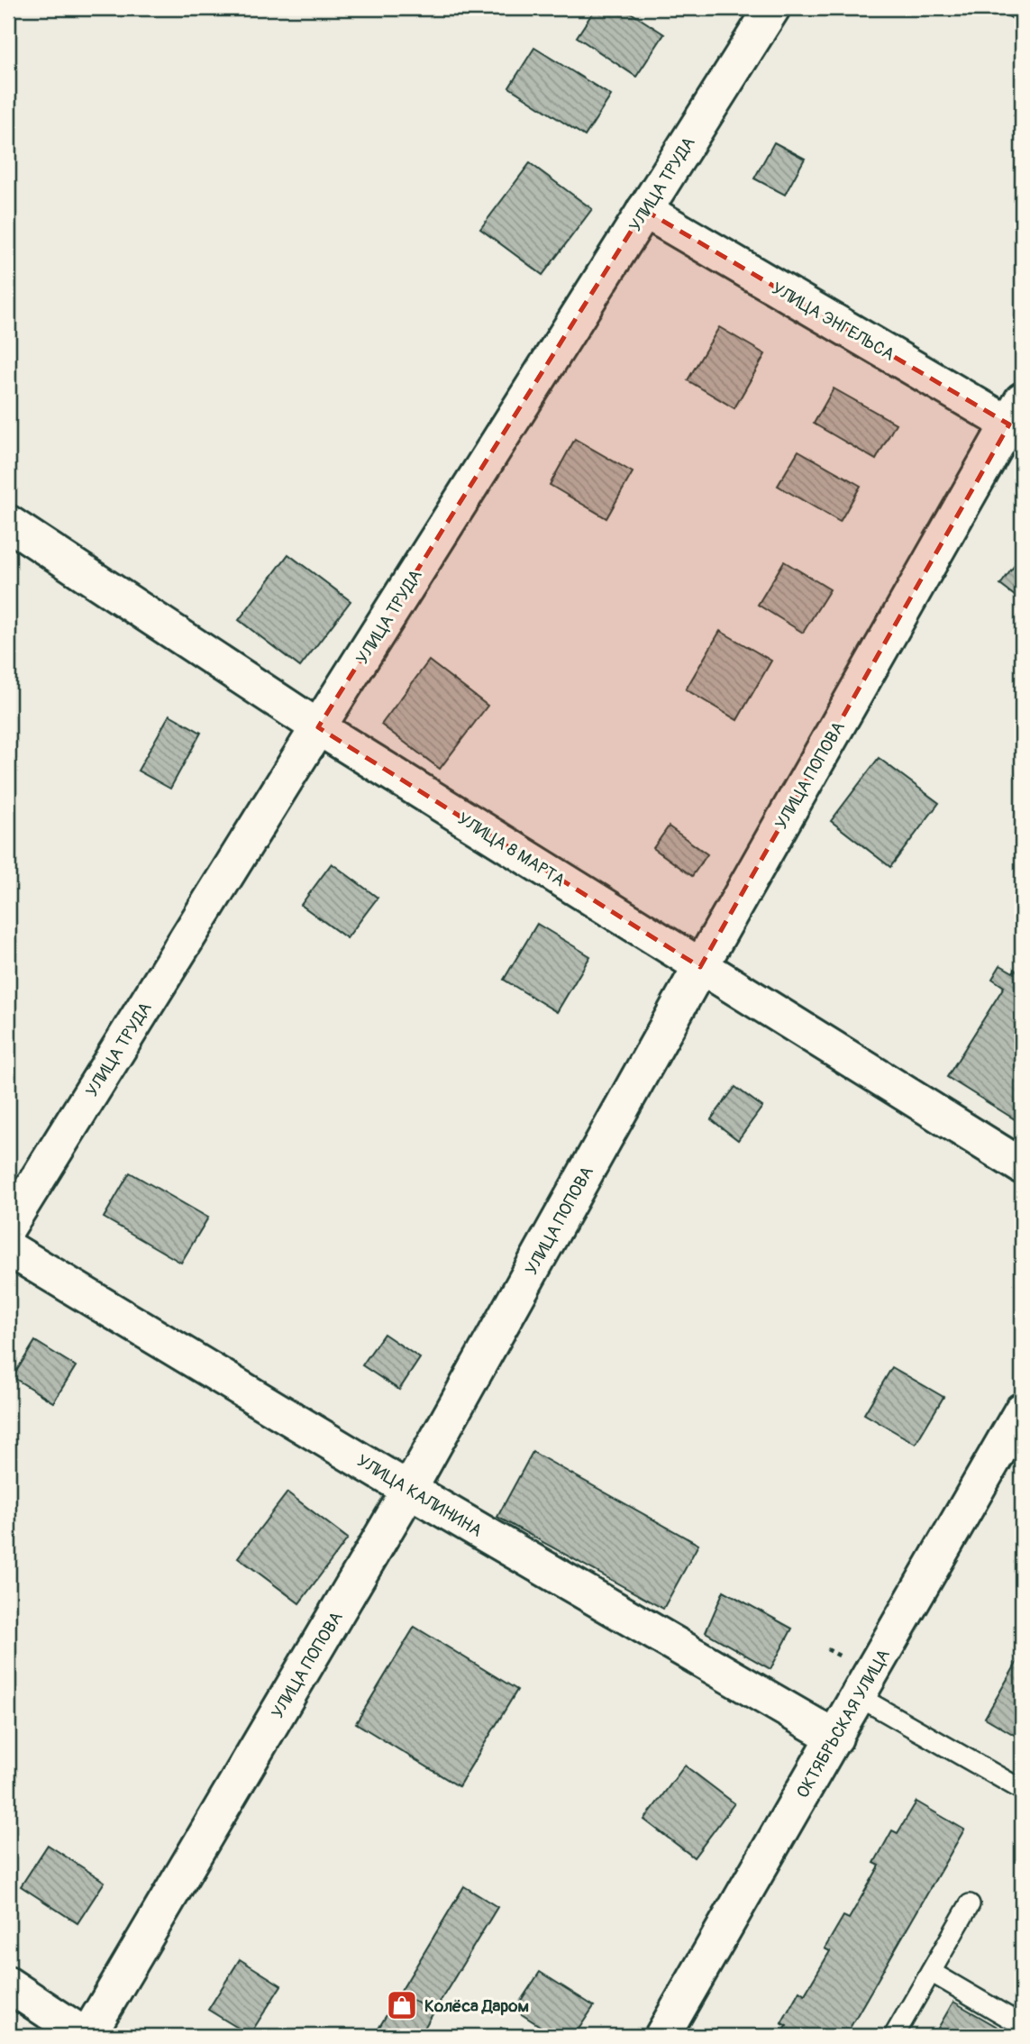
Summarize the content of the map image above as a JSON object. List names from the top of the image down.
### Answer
{
  "streets": {
    "street": [
      "УЛИЦА ТРУДА",
      "УЛИЦА ЭНГЕЛЬСА",
      "УЛИЦА ПОПОВА",
      "УЛИЦА 8 МАРТА",
      "УЛИЦА КАЛИНИНА",
      "ОКТЯБРЬСКАЯ УЛИЦА"
    ]
  },
  "crossings": [
    ["УЛИЦА ТРУДА", "УЛИЦА ЭНГЕЛЬСА"],
    ["УЛИЦА ТРУДА", "УЛИЦА 8 МАРТА"],
    ["УЛИЦА ЭНГЕЛЬСА", "УЛИЦА ПОПОВА"],
    ["УЛИЦА ПОПОВА", "УЛИЦА 8 МАРТА"],
    ["УЛИЦА ПОПОВА", "УЛИЦА КАЛИНИНА"],
    ["УЛИЦА КАЛИНИНА", "ОКТЯБРЬСКАЯ УЛИЦА"]
  ],
  "places": {
    "shop": ["Колёса Даром"]
  }
}
